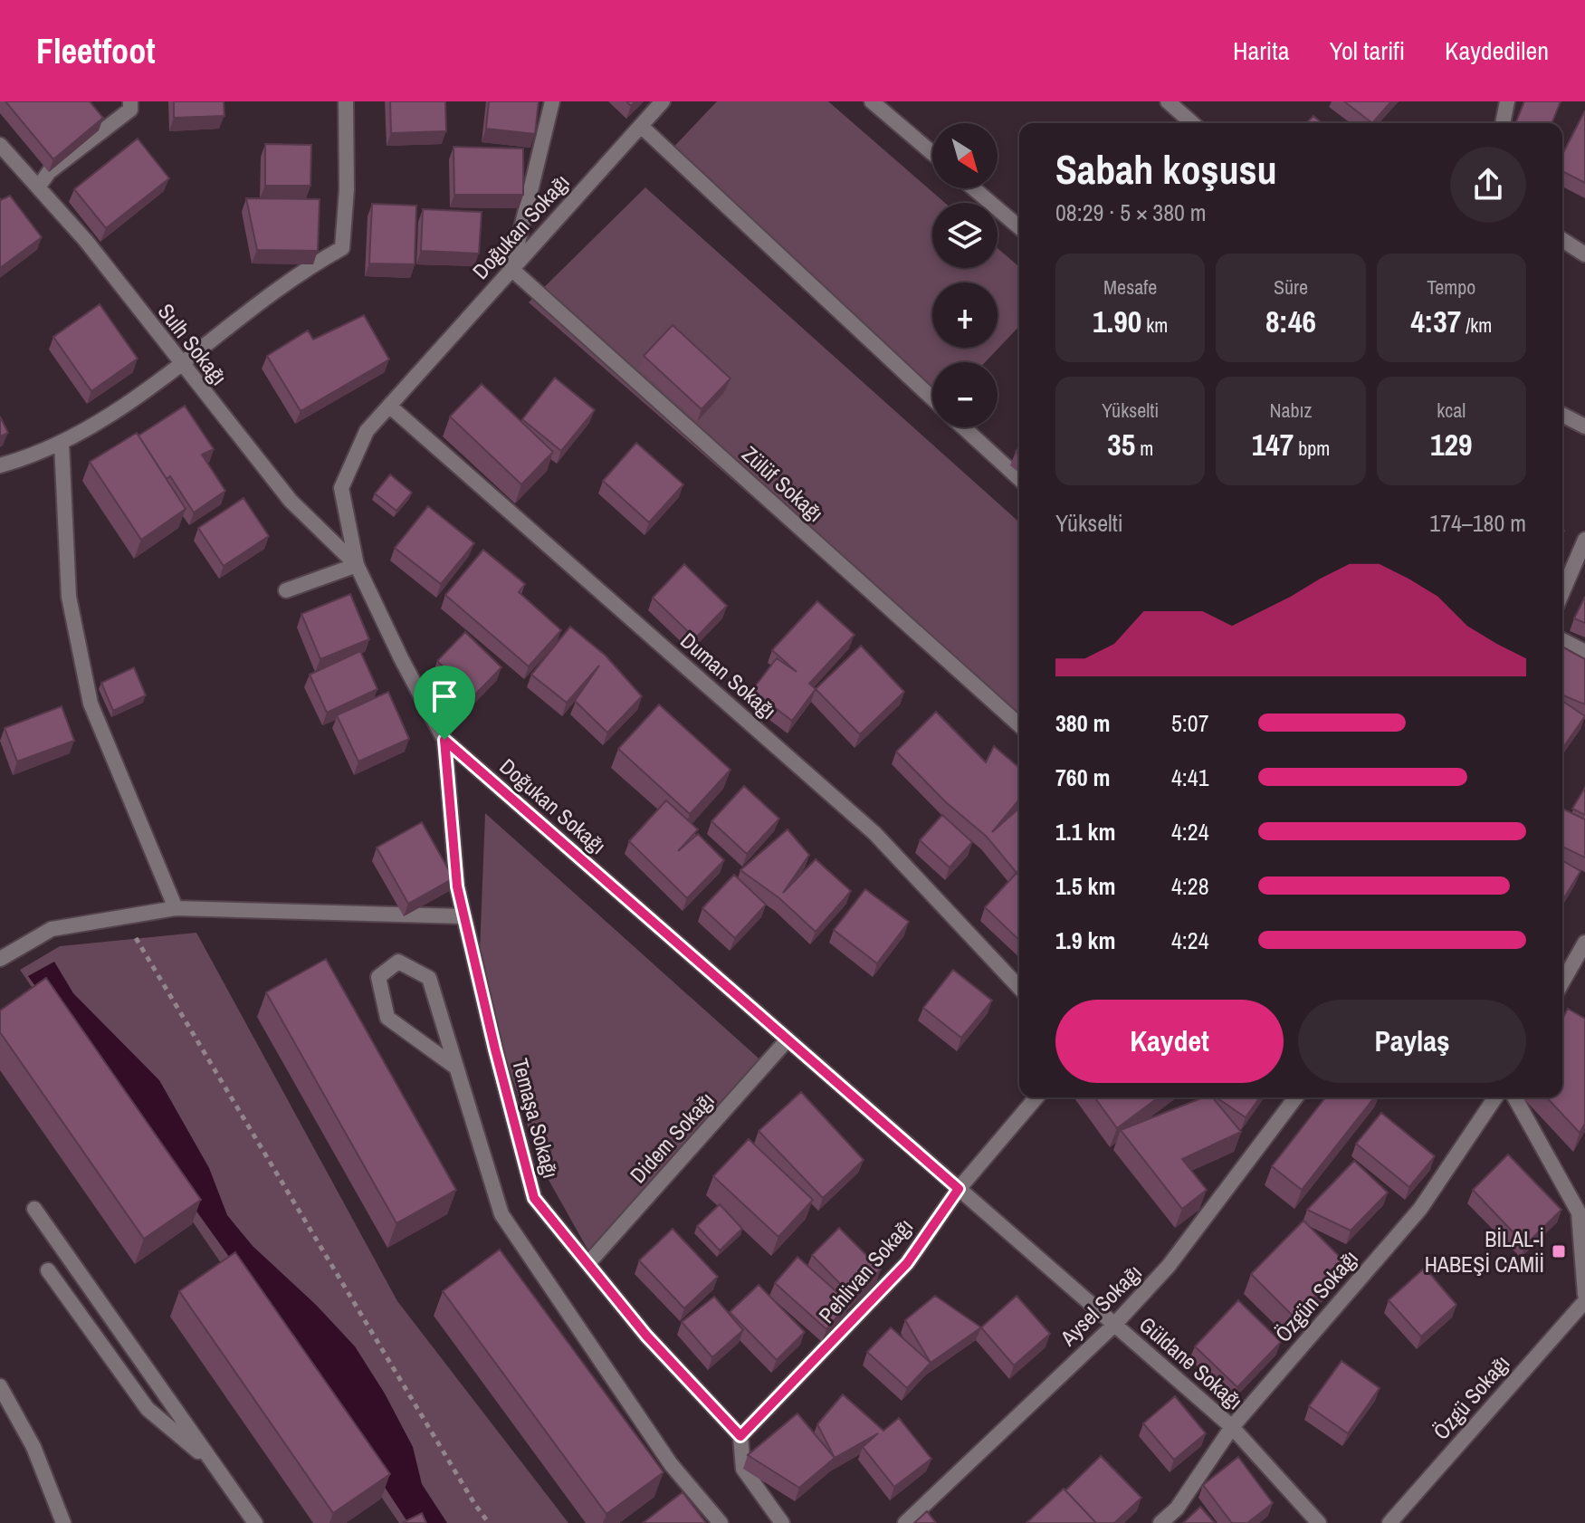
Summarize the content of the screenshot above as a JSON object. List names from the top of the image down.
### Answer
{
  "streets": {
    "street": [
      "Doğukan Sokağı",
      "Sulh Sokağı",
      "Zülüf Sokağı",
      "Duman Sokağı",
      "Temaşa Sokağı",
      "Didem Sokağı",
      "Pehlivan Sokağı",
      "Özgün Sokağı",
      "Aysel Sokağı",
      "Güldane Sokağı",
      "Özgü Sokağı"
    ]
  },
  "crossings": [
    ["Doğukan Sokağı", "Sulh Sokağı"],
    ["Doğukan Sokağı", "Zülüf Sokağı"],
    ["Doğukan Sokağı", "Duman Sokağı"],
    ["Doğukan Sokağı", "Temaşa Sokağı"],
    ["Doğukan Sokağı", "Didem Sokağı"],
    ["Doğukan Sokağı", "Pehlivan Sokağı"],
    ["Doğukan Sokağı", "Güldane Sokağı"],
    ["Temaşa Sokağı", "Didem Sokağı"],
    ["Temaşa Sokağı", "Pehlivan Sokağı"],
    ["Pehlivan Sokağı", "Güldane Sokağı"],
    ["Özgün Sokağı", "Güldane Sokağı"],
    ["Aysel Sokağı", "Güldane Sokağı"]
  ],
  "places": {
    "transit": ["BİLAL-İ HABEŞİ CAMİİ"]
  },
  "north": "bottom right",
  "page": {
    "header": "Fleetfoot",
    "nav": ["Harita", "Yol tarifi", "Kaydedilen"],
    "map_buttons": ["+", "−"],
    "heading": ["Sabah koşusu", "08:29 · 5 × 380 m"],
    "stats": [
      ["Mesafe", "1.90 km"],
      ["Süre", "8:46"],
      ["Tempo", "4:37 /km"],
      ["Yükselti", "35 m"],
      ["Nabız", "147 bpm"],
      ["kcal", "129"]
    ],
    "chart": ["Yükselti", "174–180 m"],
    "list": [
      {
        "name": "380 m",
        "note": "5:07"
      },
      {
        "name": "760 m",
        "note": "4:41"
      },
      {
        "name": "1.1 km",
        "note": "4:24"
      },
      {
        "name": "1.5 km",
        "note": "4:28"
      },
      {
        "name": "1.9 km",
        "note": "4:24"
      }
    ],
    "buttons": ["Kaydet", "Paylaş"]
  }
}
